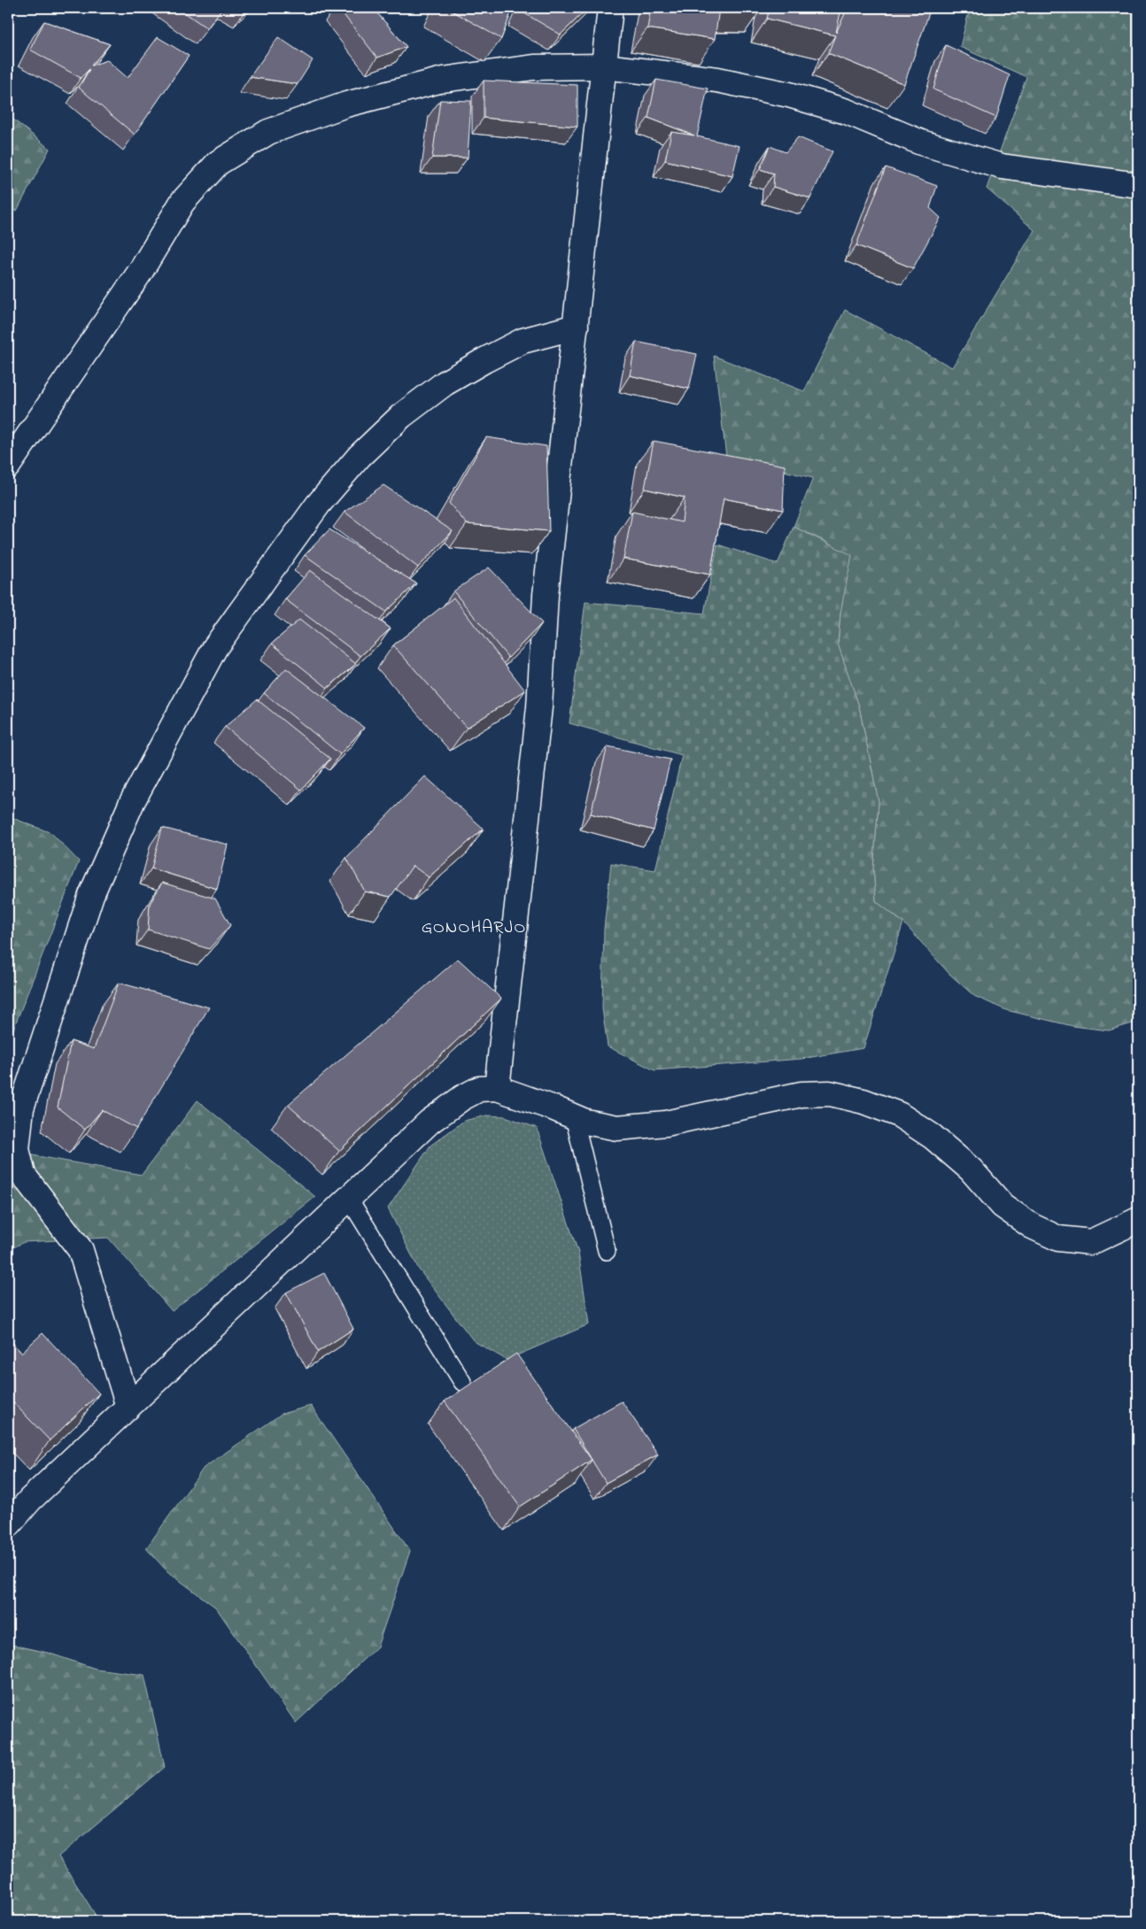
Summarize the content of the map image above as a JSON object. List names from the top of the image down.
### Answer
{
  "districts": ["GONOHARJO"]
}
